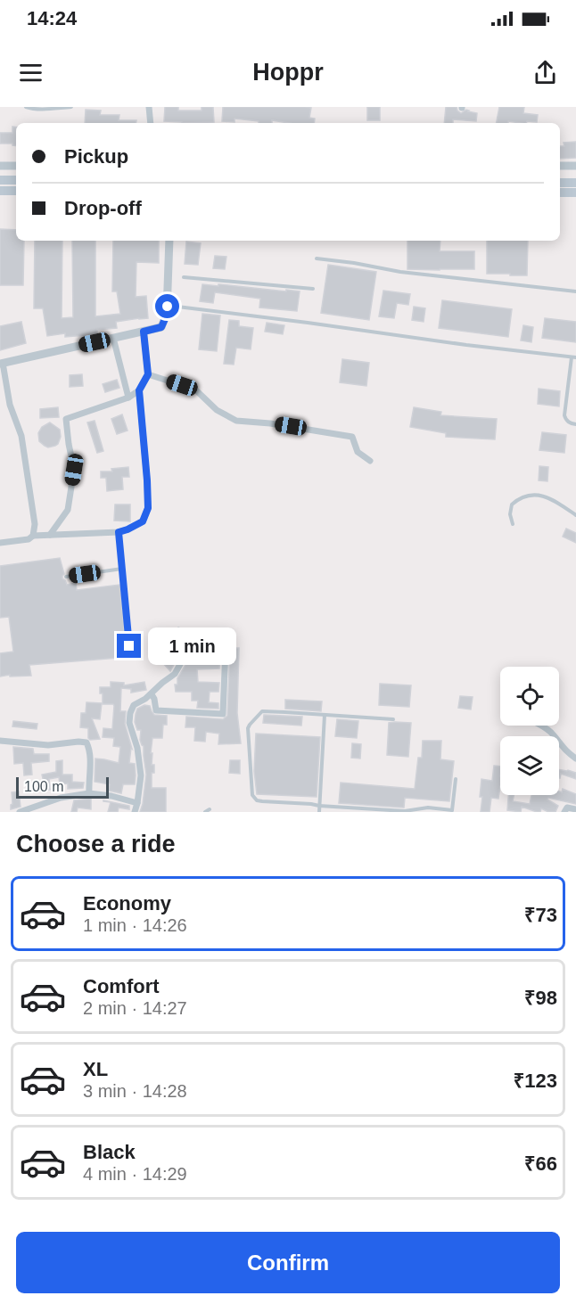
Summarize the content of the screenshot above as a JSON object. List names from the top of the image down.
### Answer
{
  "scale_bar": "100 m",
  "page": {
    "status": "14:24",
    "header": "Hoppr",
    "banner": ["Pickup", "Drop-off"],
    "bubble": "1 min",
    "scale": "100 m",
    "heading": "Choose a ride",
    "list": [
      {
        "name": "Economy",
        "note": "1 min · 14:26",
        "value": "₹73"
      },
      {
        "name": "Comfort",
        "note": "2 min · 14:27",
        "value": "₹98"
      },
      {
        "name": "XL",
        "note": "3 min · 14:28",
        "value": "₹123"
      },
      {
        "name": "Black",
        "note": "4 min · 14:29",
        "value": "₹66"
      }
    ],
    "buttons": "Confirm"
  }
}
